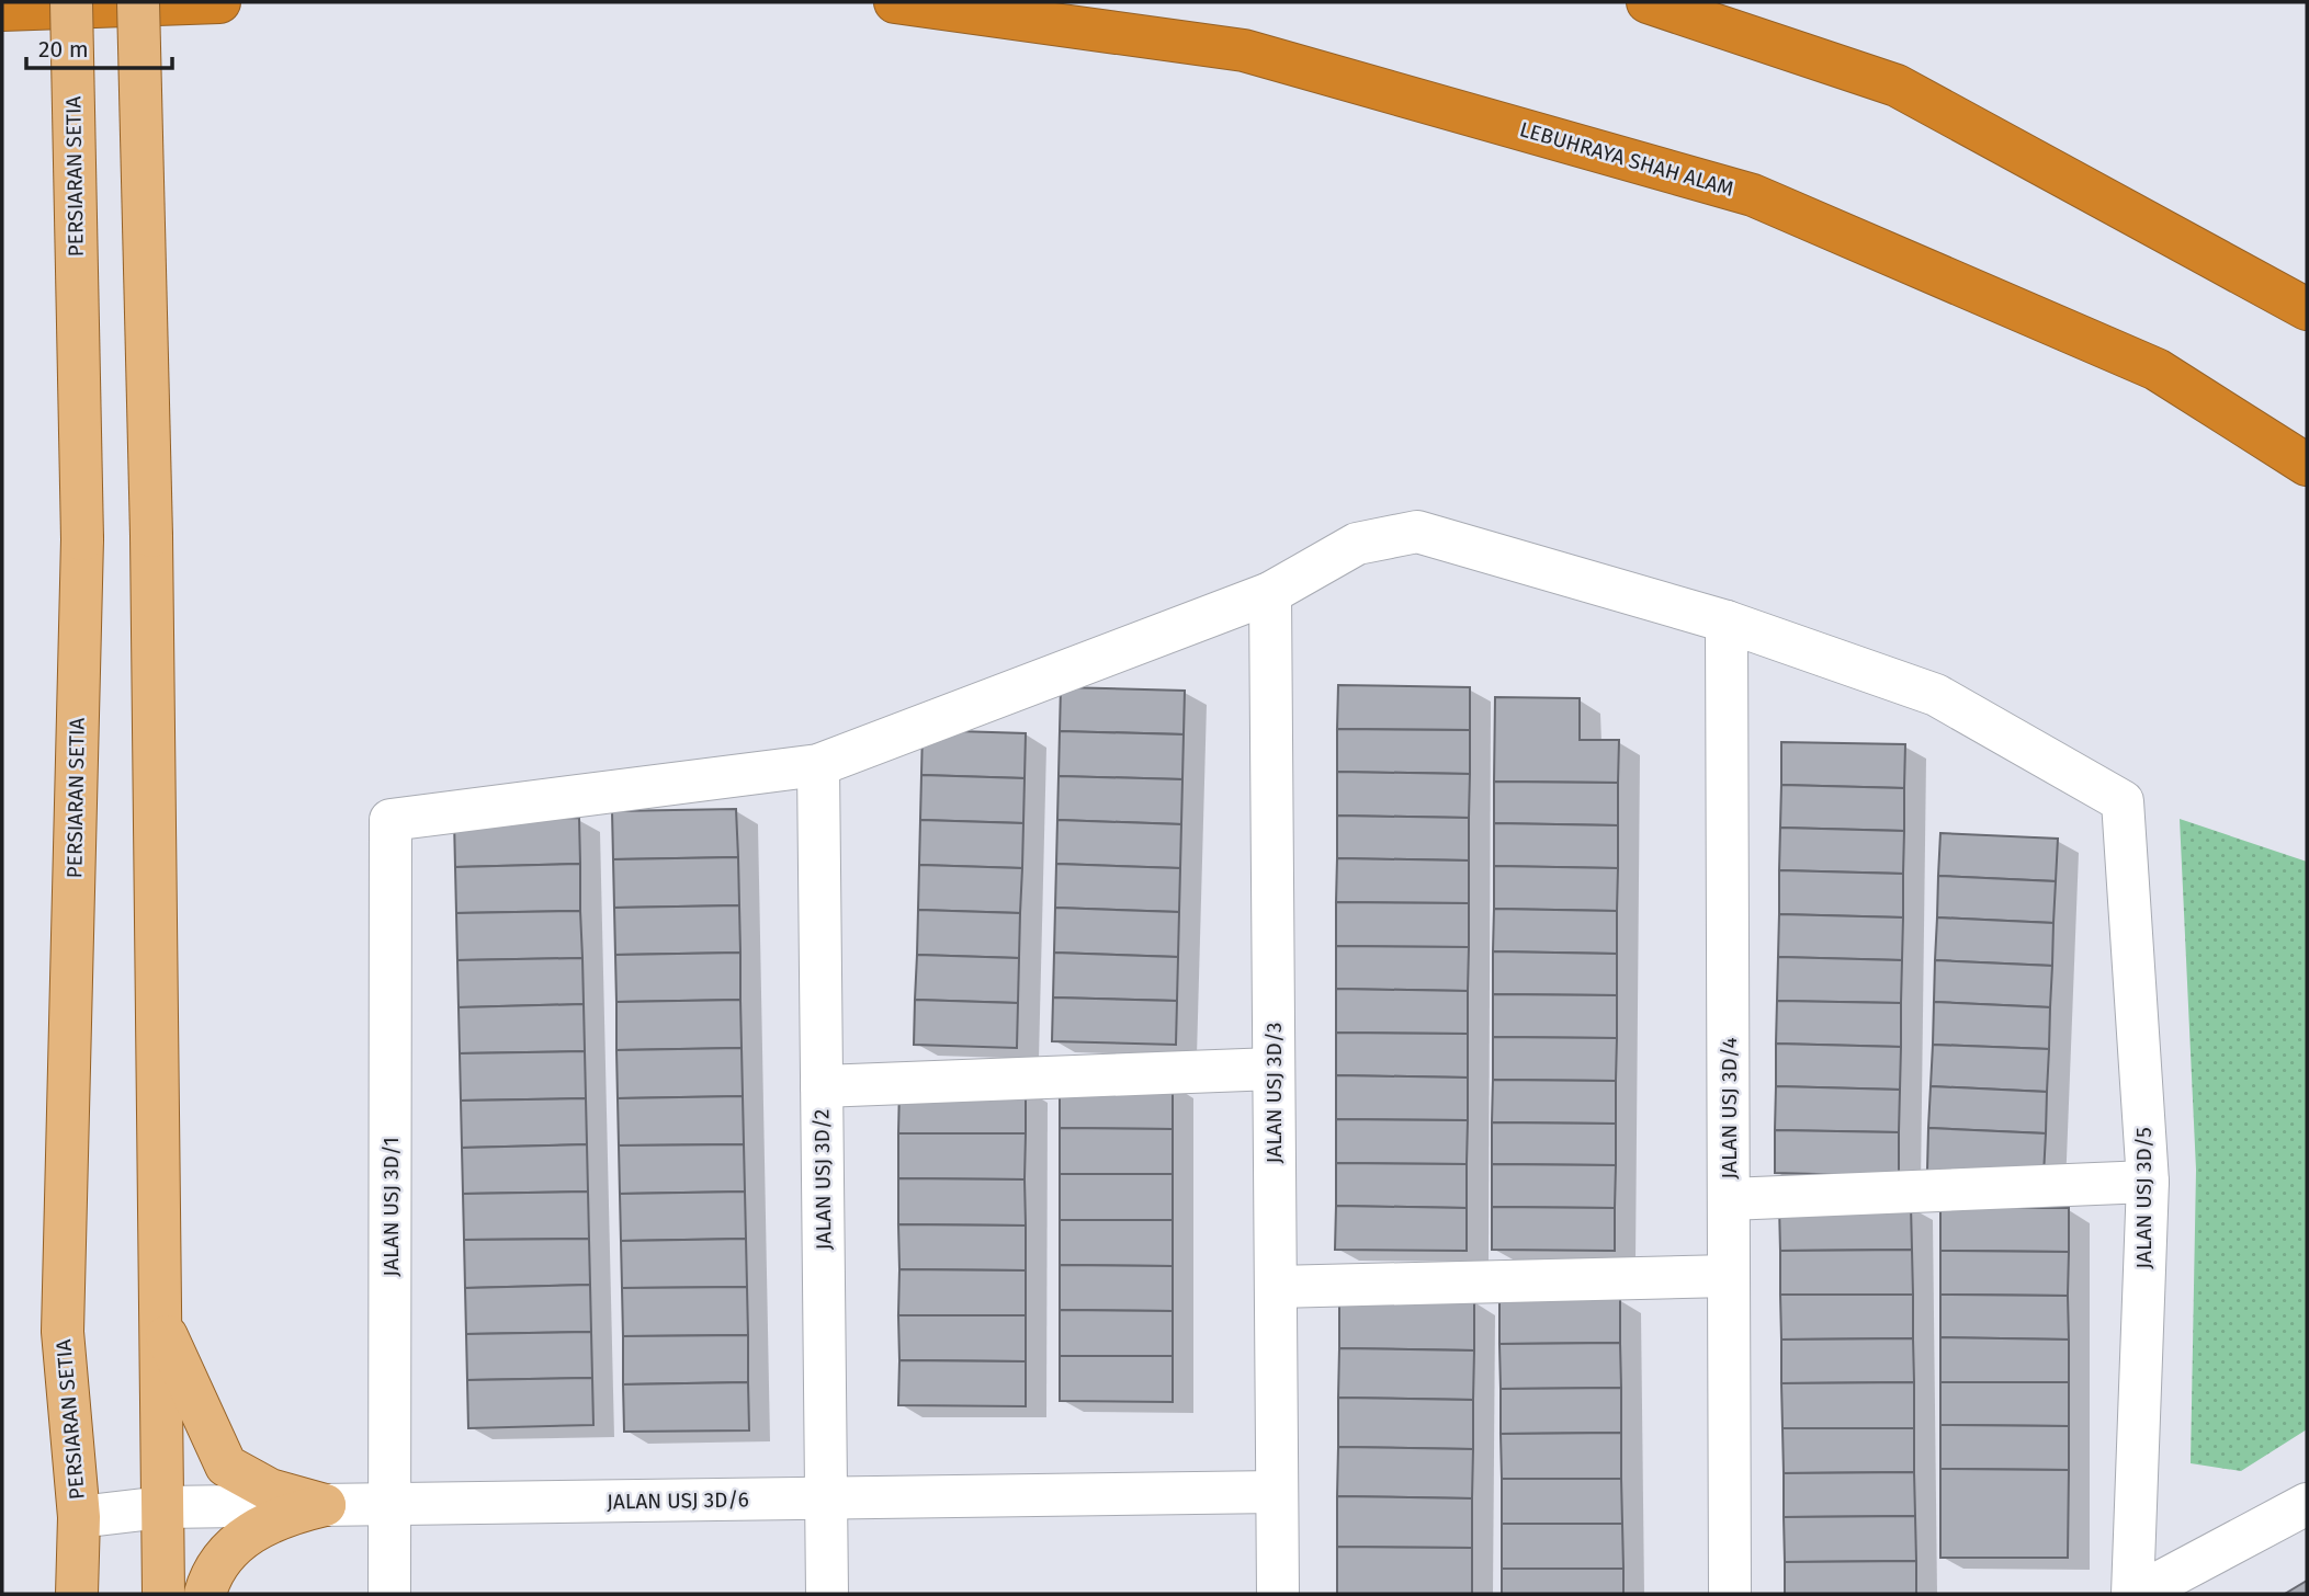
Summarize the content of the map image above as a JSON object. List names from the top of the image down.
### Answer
{
  "streets": {
    "highway": ["LEBUHRAYA SHAH ALAM"],
    "main road": ["PERSIARAN SETIA"],
    "street": [
      "JALAN USJ 3D/3",
      "JALAN USJ 3D/4",
      "JALAN USJ 3D/2",
      "JALAN USJ 3D/5",
      "JALAN USJ 3D/1",
      "JALAN USJ 3D/6"
    ]
  },
  "crossings": [
    ["PERSIARAN SETIA", "JALAN USJ 3D/6"],
    ["JALAN USJ 3D/3", "JALAN USJ 3D/6"],
    ["JALAN USJ 3D/4", "JALAN USJ 3D/5"],
    ["JALAN USJ 3D/2", "JALAN USJ 3D/1"],
    ["JALAN USJ 3D/2", "JALAN USJ 3D/6"],
    ["JALAN USJ 3D/1", "JALAN USJ 3D/6"]
  ],
  "scale_bar": "20 m"
}
